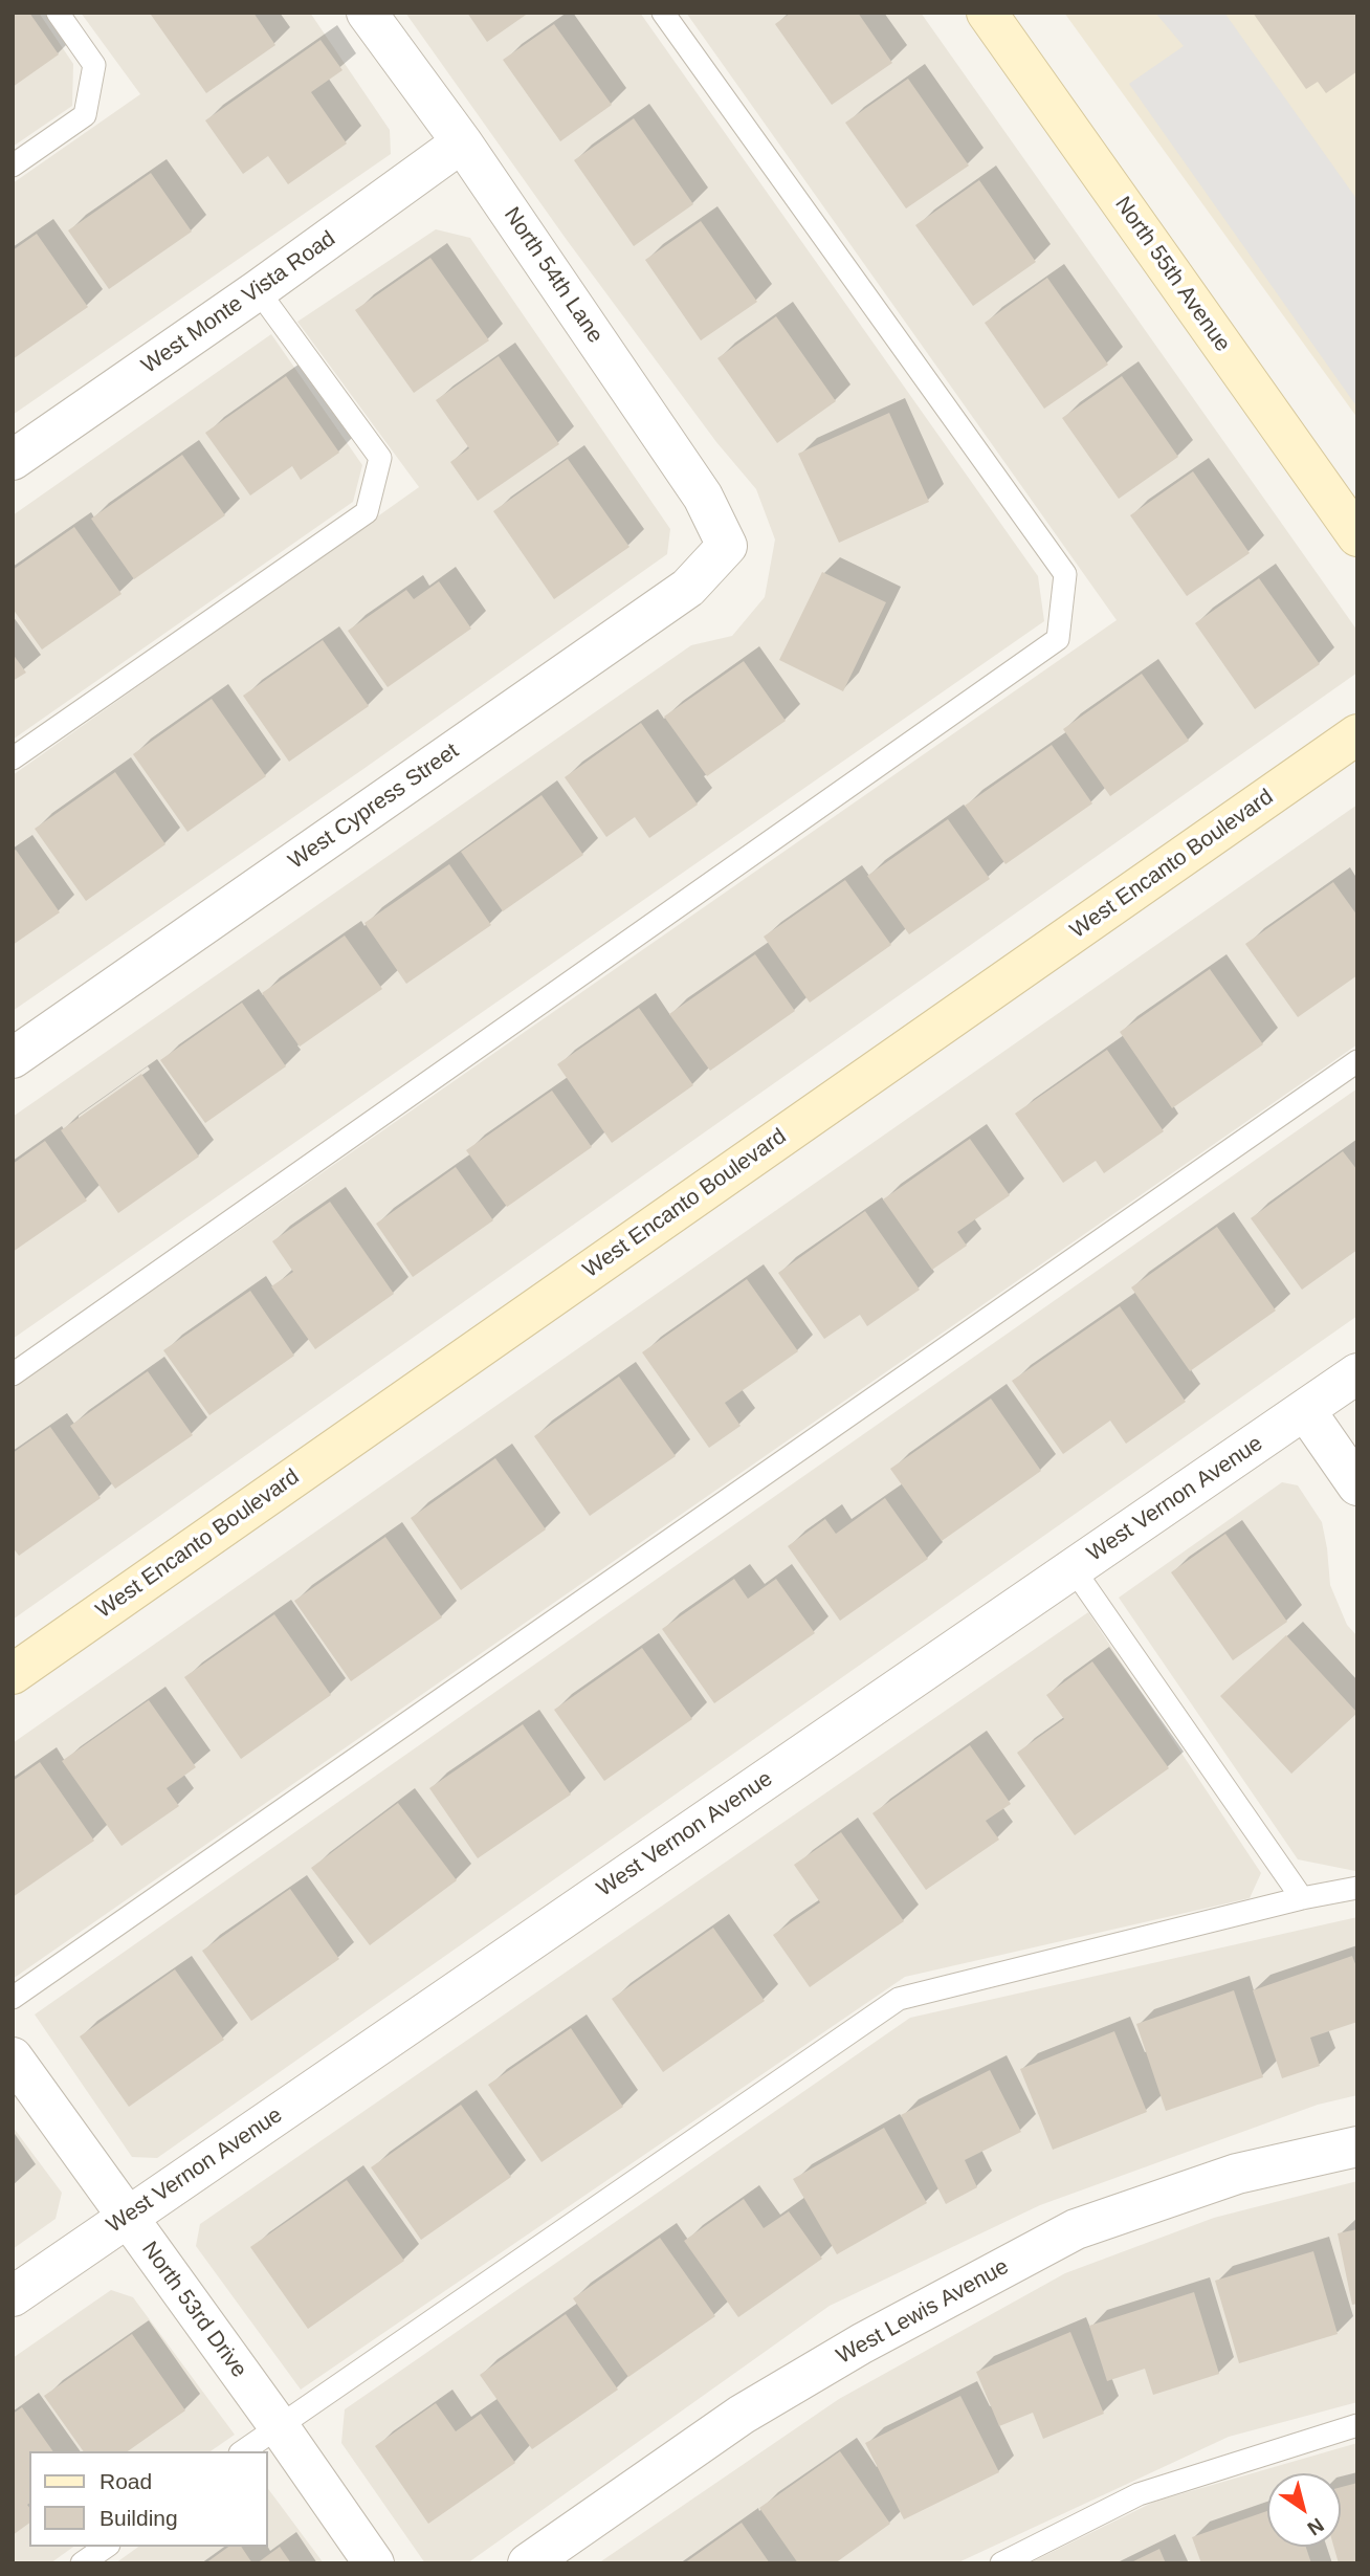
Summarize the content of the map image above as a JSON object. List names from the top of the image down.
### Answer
{
  "streets": {
    "street": [
      "North 55th Avenue",
      "North 54th Lane",
      "West Monte Vista Road",
      "West Cypress Street",
      "West Encanto Boulevard",
      "West Vernon Avenue",
      "North 53rd Drive",
      "West Lewis Avenue"
    ]
  },
  "crossings": [
    ["North 54th Lane", "West Monte Vista Road"],
    ["North 54th Lane", "West Cypress Street"],
    ["West Vernon Avenue", "North 53rd Drive"]
  ],
  "legend": ["Road", "Building"],
  "north": "bottom right"
}
